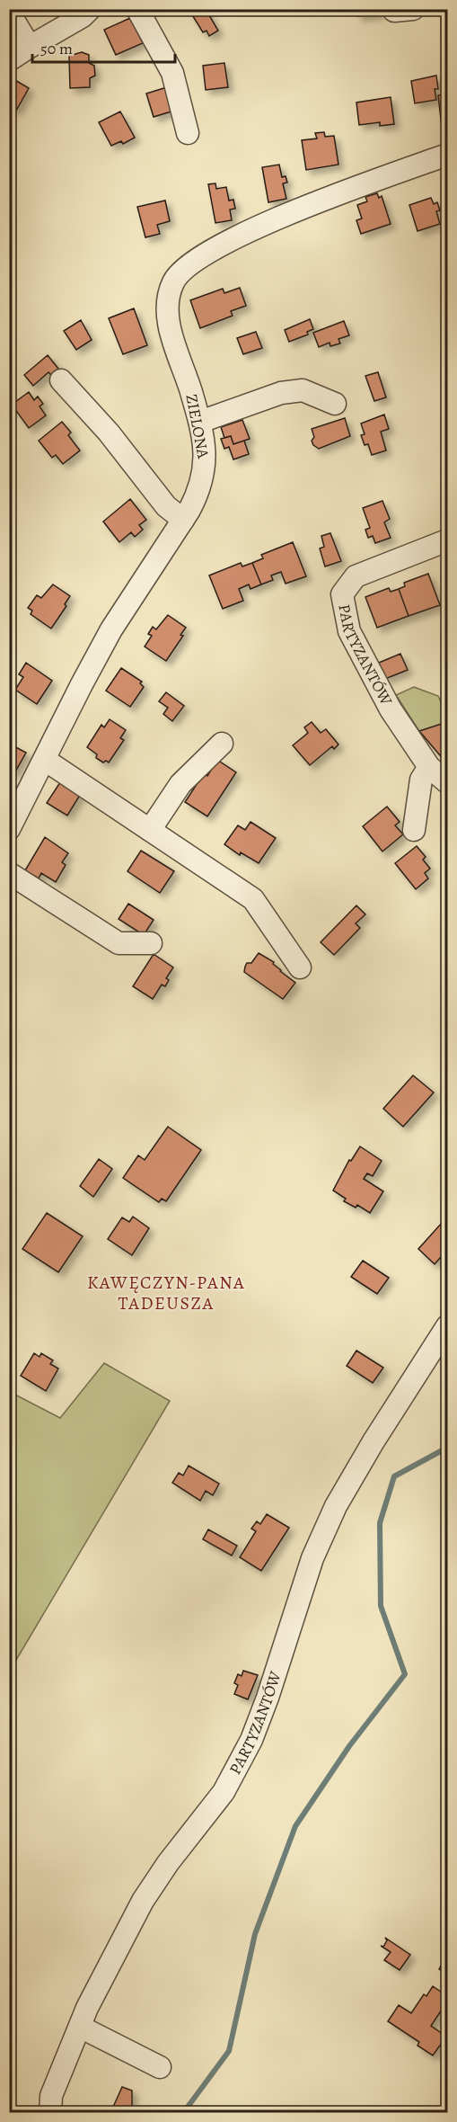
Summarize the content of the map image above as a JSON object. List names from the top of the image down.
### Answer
{
  "streets": {
    "street": ["ZIELONA", "PARTYZANTÓW"]
  },
  "districts": ["KAWĘCZYN-PANA TADEUSZA"],
  "scale_bar": "50 m"
}
